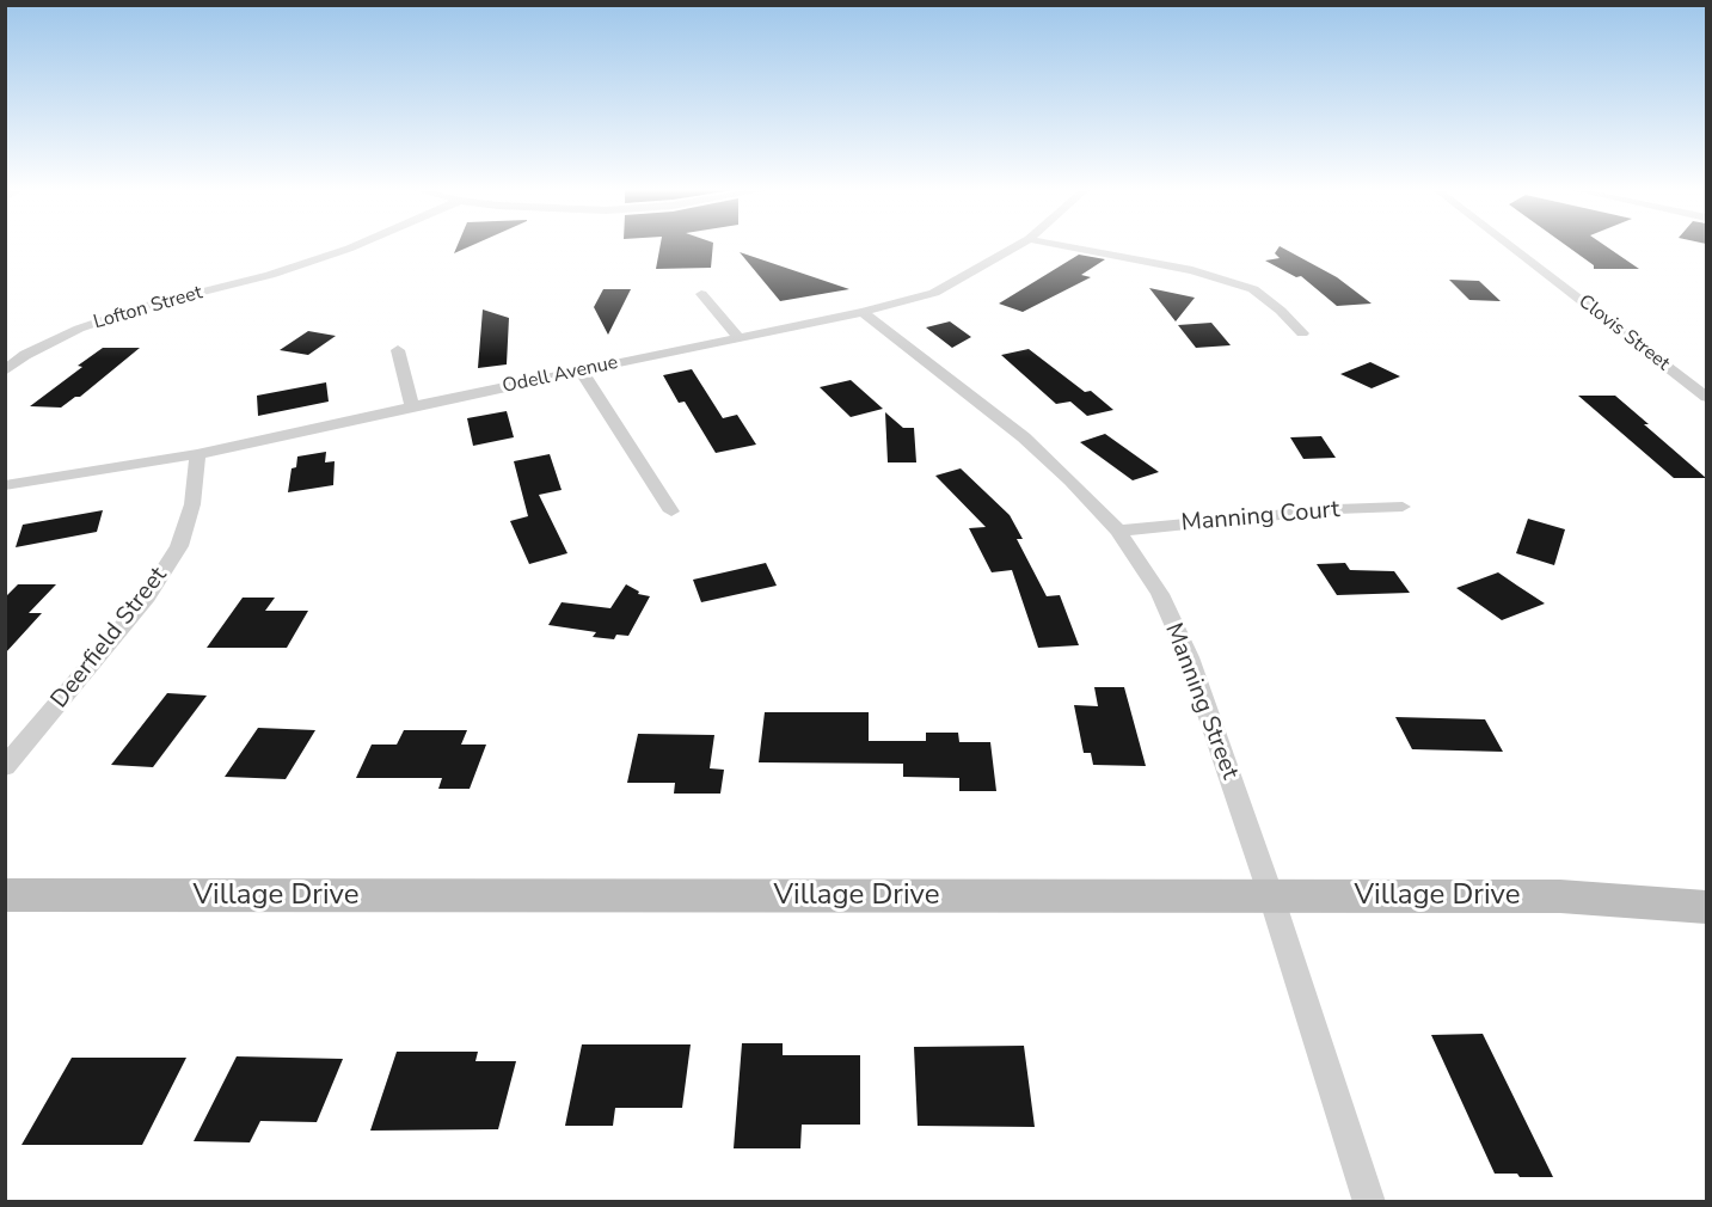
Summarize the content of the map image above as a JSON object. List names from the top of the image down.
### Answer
{
  "streets": {
    "main road": ["Village Drive"],
    "street": [
      "Lofton Street",
      "Clovis Street",
      "Odell Avenue",
      "Manning Court",
      "Deerfield Street",
      "Manning Street"
    ]
  },
  "crossings": [
    ["Odell Avenue", "Deerfield Street"],
    ["Odell Avenue", "Manning Street"],
    ["Manning Court", "Manning Street"],
    ["Manning Street", "Village Drive"]
  ]
}
